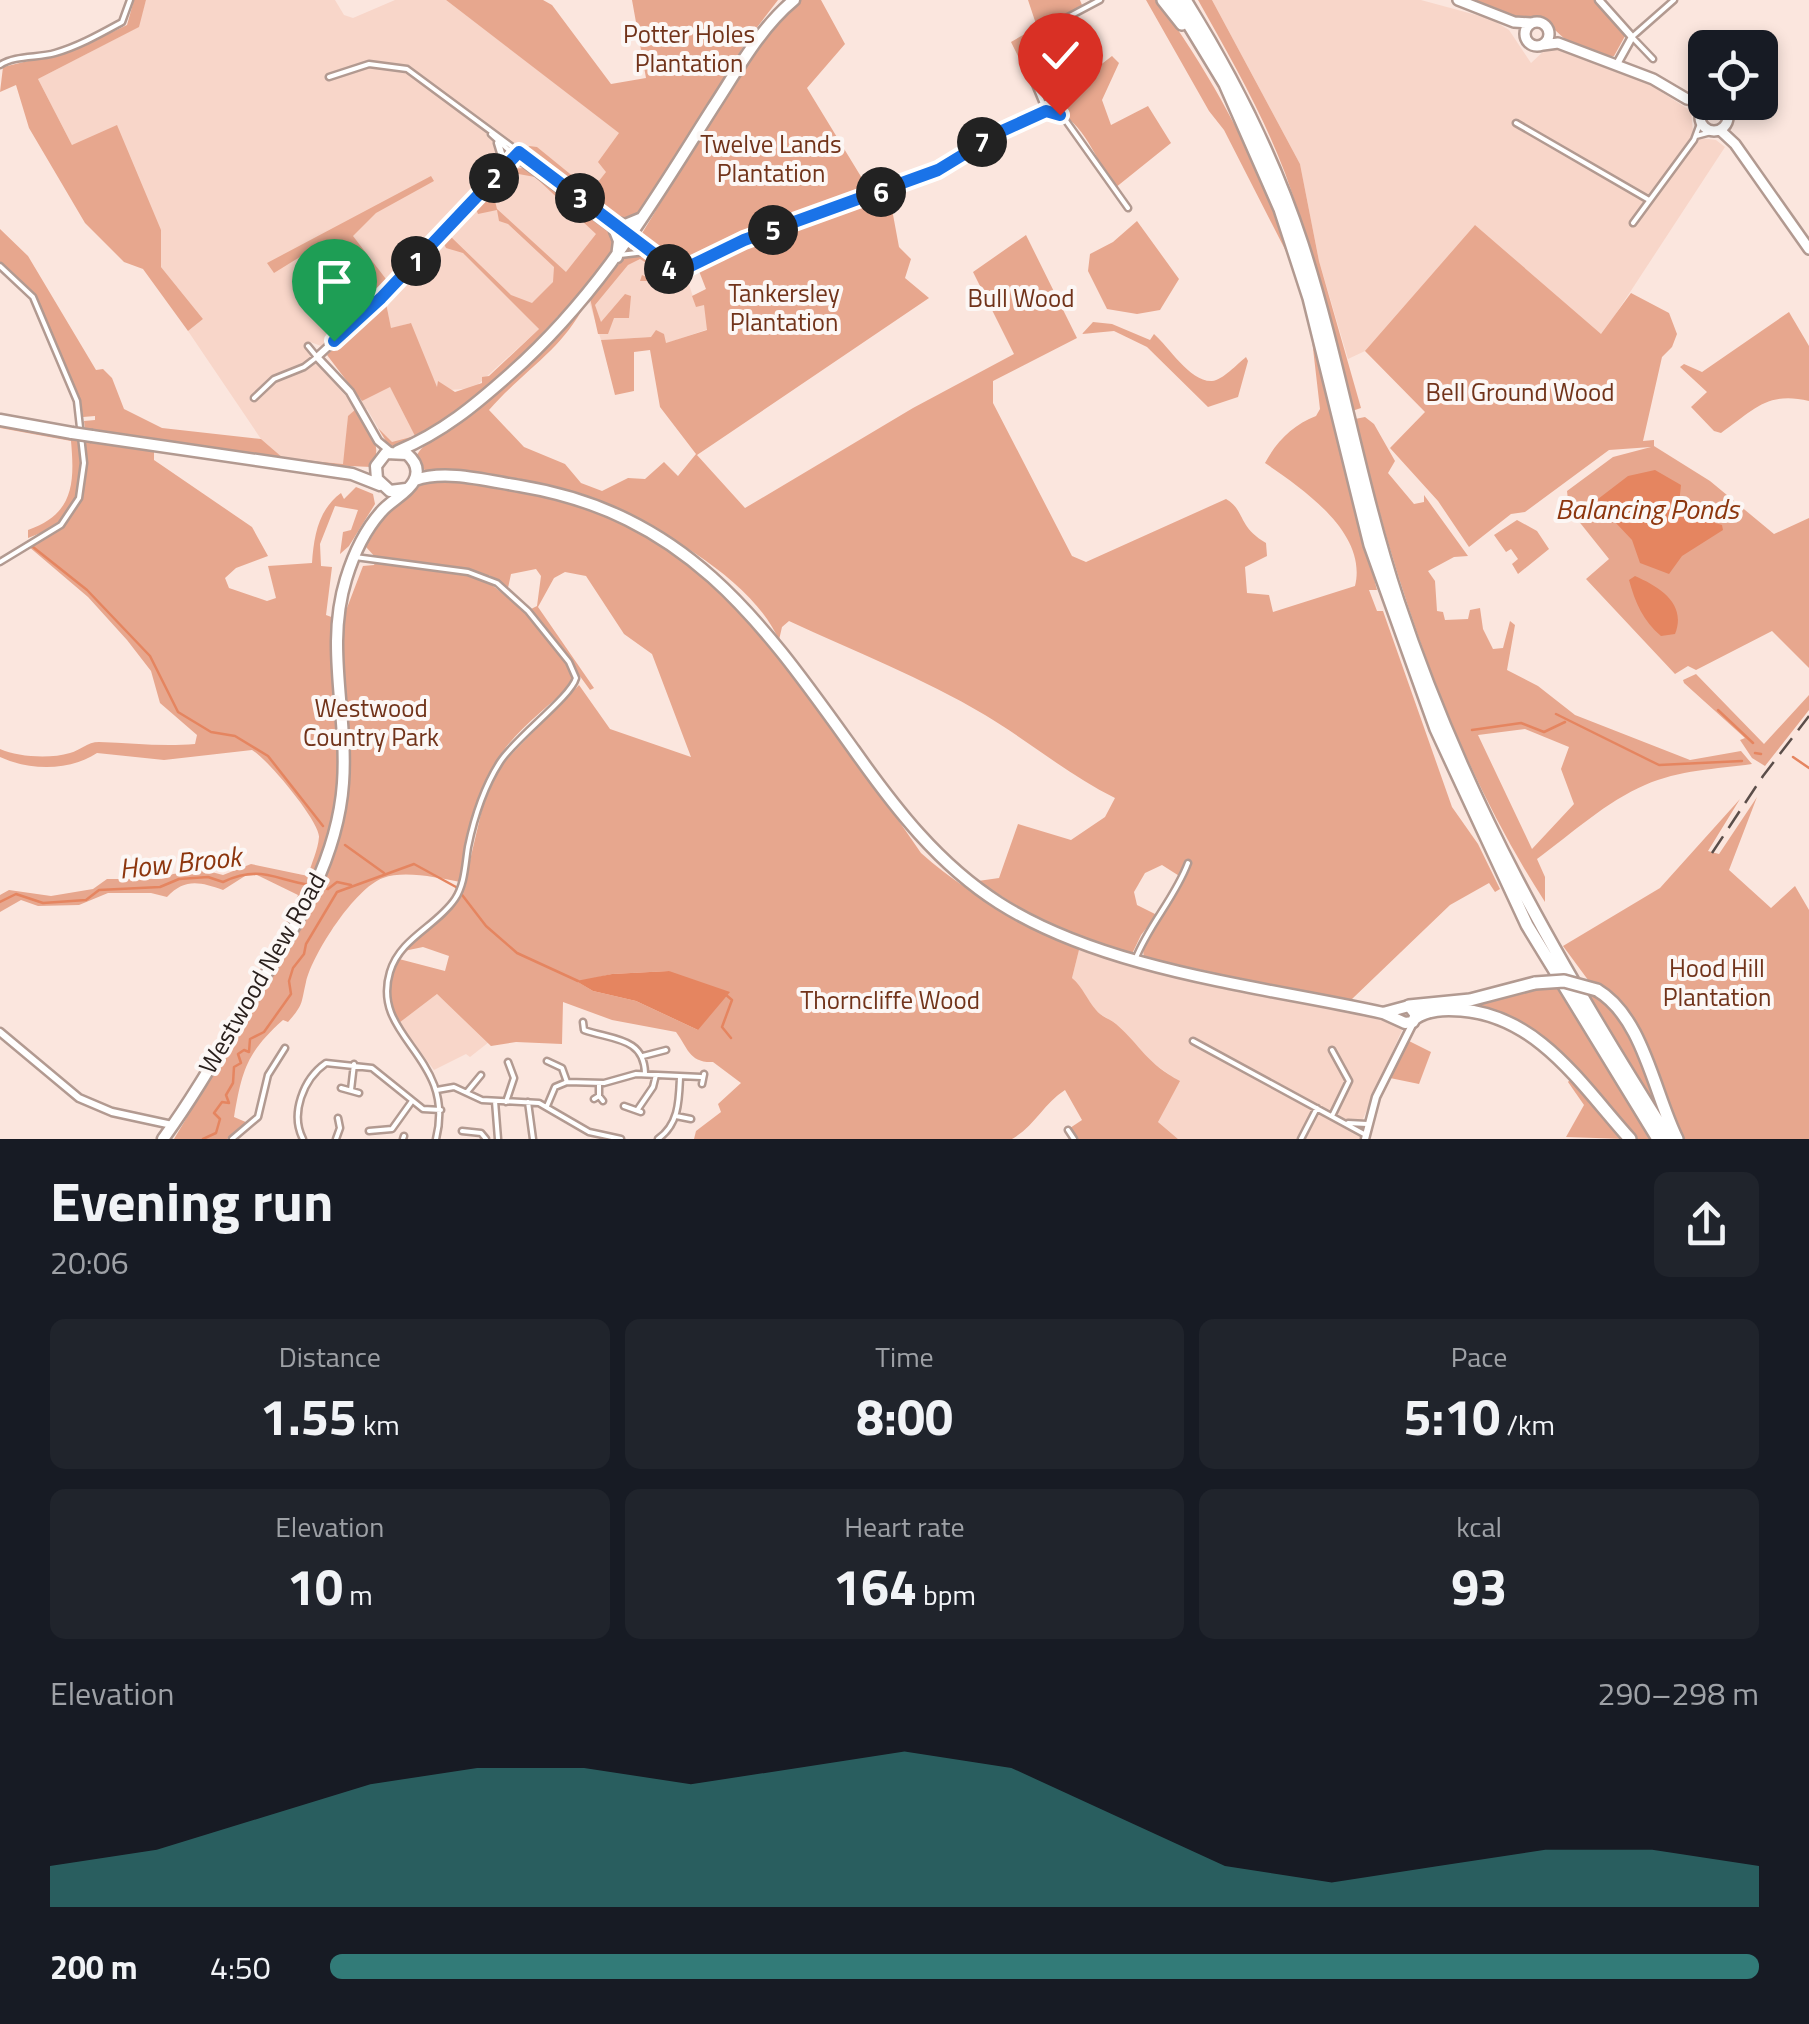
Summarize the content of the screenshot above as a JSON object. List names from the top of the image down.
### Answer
{
  "streets": {
    "highway": ["Westwood New Road"]
  },
  "water": ["Balancing Ponds", "How Brook"],
  "parks": [
    "Potter Holes Plantation",
    "Twelve Lands Plantation",
    "Tankersley Plantation",
    "Bull Wood",
    "Bell Ground Wood",
    "Westwood Country Park",
    "Hood Hill Plantation",
    "Thorncliffe Wood"
  ],
  "page": {
    "pins": [
      "7",
      "2",
      "6",
      "3",
      "5",
      "1",
      "4"
    ],
    "heading": ["Evening run", "20:06"],
    "stats": [
      ["Distance", "1.55 km"],
      ["Time", "8:00"],
      ["Pace", "5:10 /km"],
      ["Elevation", "10 m"],
      ["Heart rate", "164 bpm"],
      ["kcal", "93"]
    ],
    "chart": ["Elevation", "290–298 m"],
    "list": [
      {
        "name": "200 m",
        "note": "4:50"
      }
    ]
  }
}
